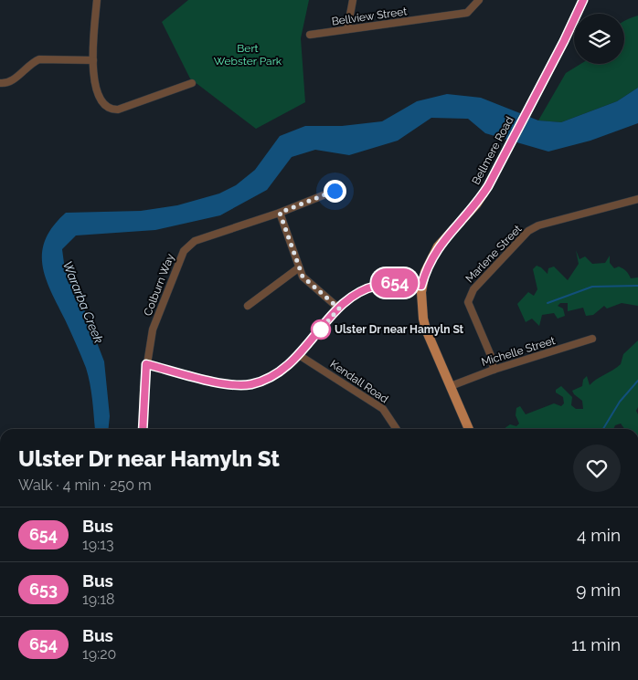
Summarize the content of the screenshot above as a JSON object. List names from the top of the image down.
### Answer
{
  "streets": {
    "main road": ["Bellmere Road"],
    "street": [
      "Bellview Street",
      "Marlene Street",
      "Colburn Way",
      "Michelle Street",
      "Kendall Road"
    ]
  },
  "crossings": [
    ["Bellmere Road", "Michelle Street"],
    ["Marlene Street", "Michelle Street"]
  ],
  "water": ["Wararba Creek"],
  "parks": ["Bert Webster Park"],
  "places": ["Ulster Dr near Hamyln St"],
  "lines": ["bus line 654"],
  "page": {
    "on_map": "654",
    "heading": ["Ulster Dr near Hamyln St", "Walk · 4 min · 250 m"],
    "list": [
      {
        "mark": "654",
        "name": "Bus",
        "note": "19:13",
        "value": "4 min"
      },
      {
        "mark": "653",
        "name": "Bus",
        "note": "19:18",
        "value": "9 min"
      },
      {
        "mark": "654",
        "name": "Bus",
        "note": "19:20",
        "value": "11 min"
      }
    ]
  }
}
